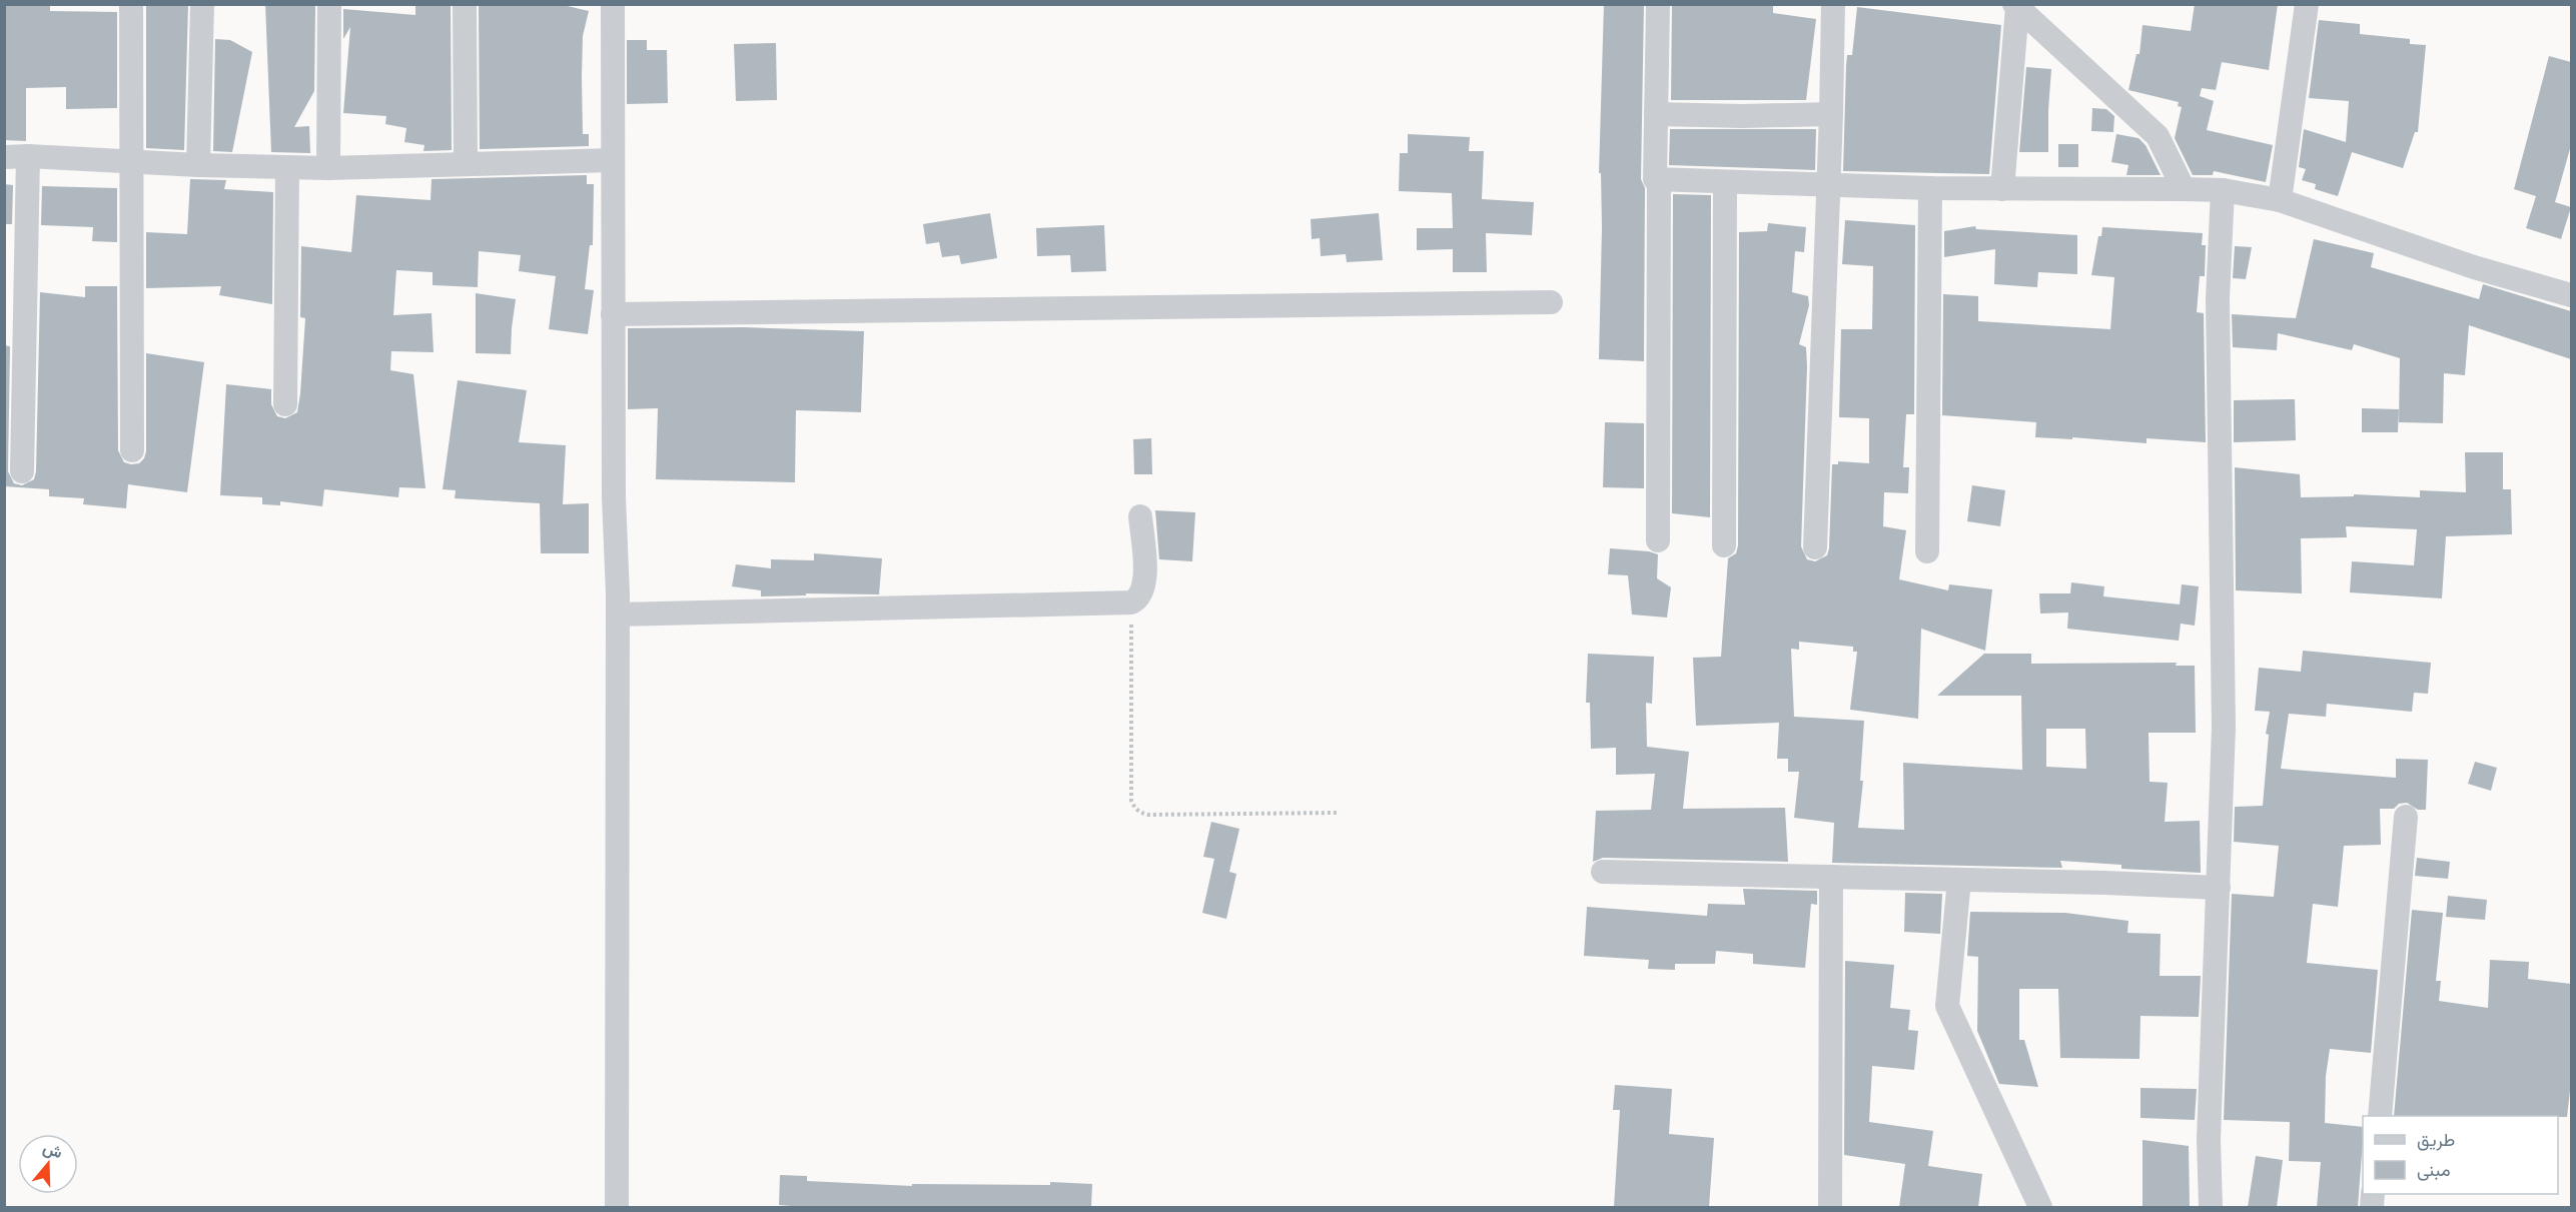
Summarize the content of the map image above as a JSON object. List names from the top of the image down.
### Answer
{
  "legend": ["طريق", "مبنى"],
  "north": "top"
}
